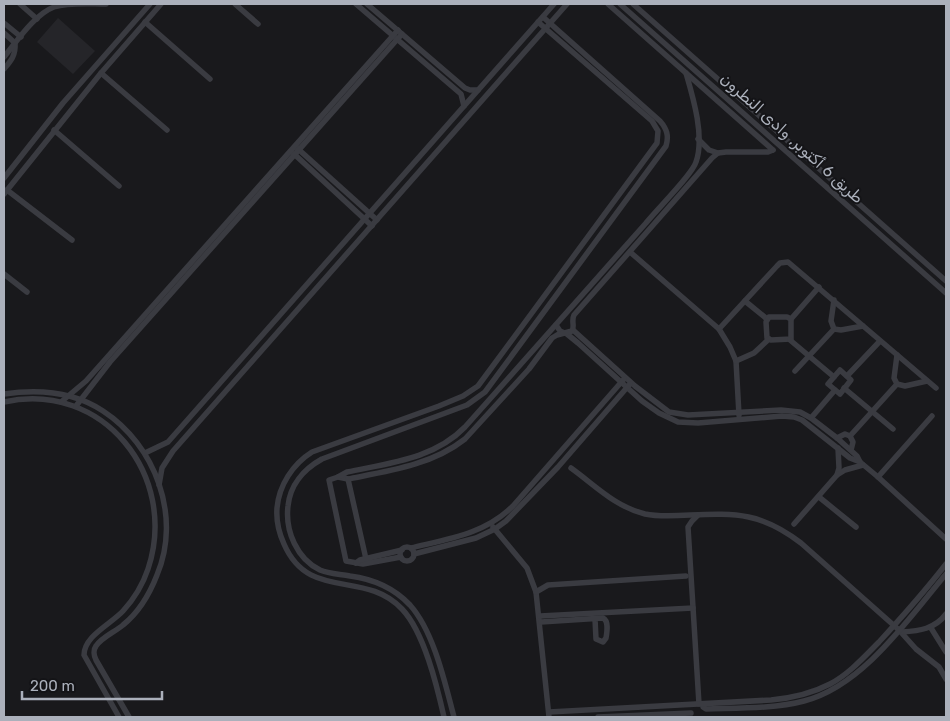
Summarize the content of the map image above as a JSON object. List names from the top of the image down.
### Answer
{
  "streets": {
    "street": ["طريق 6 أكتوبر, وادى النطرون"]
  },
  "scale_bar": "200 m"
}
